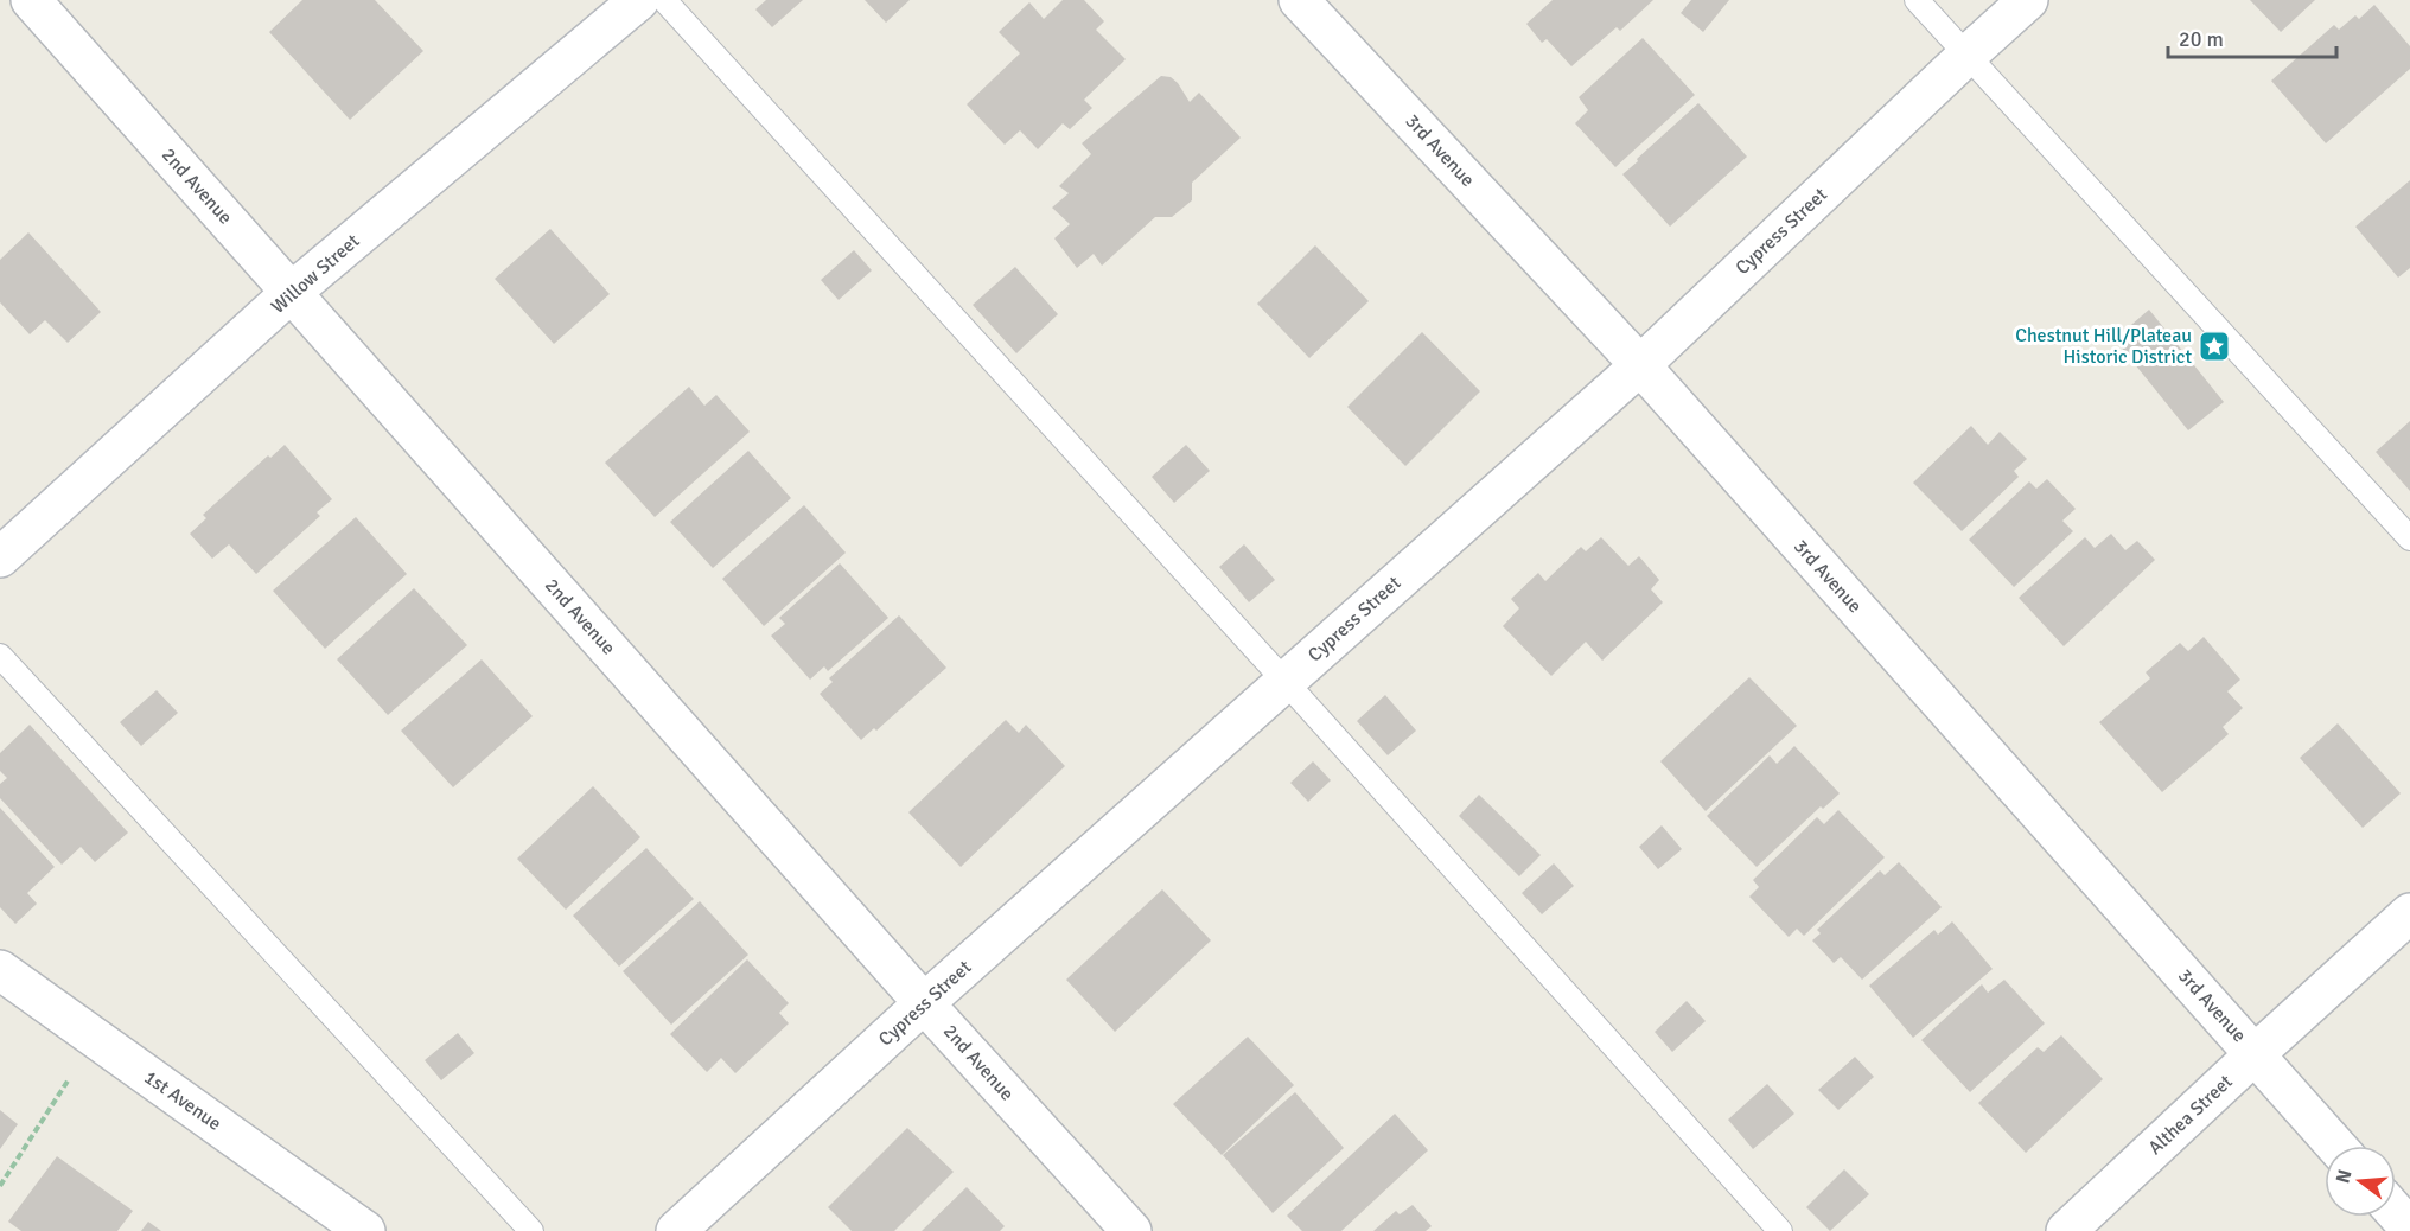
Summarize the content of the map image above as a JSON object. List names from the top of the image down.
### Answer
{
  "streets": {
    "street": [
      "3rd Avenue",
      "2nd Avenue",
      "Cypress Street",
      "Willow Street",
      "1st Avenue",
      "Althea Street"
    ]
  },
  "crossings": [
    ["3rd Avenue", "Cypress Street"],
    ["3rd Avenue", "Althea Street"],
    ["2nd Avenue", "Cypress Street"],
    ["2nd Avenue", "Willow Street"]
  ],
  "places": {
    "place": ["Chestnut Hill/Plateau Historic District"]
  },
  "scale_bar": "20 m",
  "north": "left"
}
